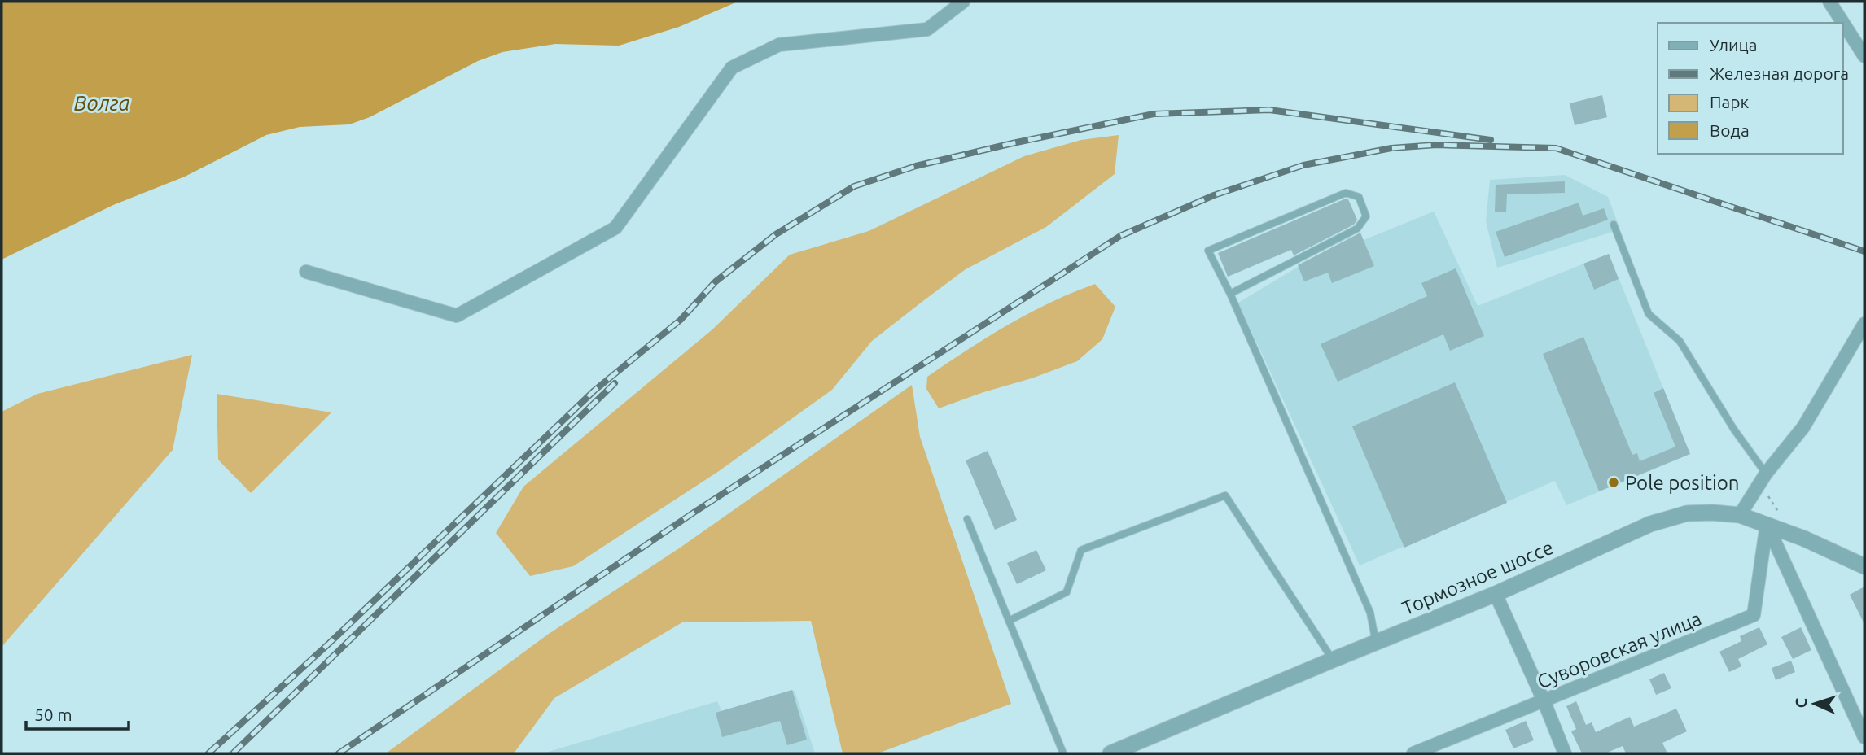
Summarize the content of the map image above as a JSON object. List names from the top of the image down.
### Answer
{
  "streets": {
    "street": ["Тормозное шоссе", "Суворовская улица"]
  },
  "crossings": [
    ["Тормозное шоссе", "Суворовская улица"]
  ],
  "water": ["Волга"],
  "places": ["Pole position"],
  "legend": [
    "Улица",
    "Железная дорога",
    "Парк",
    "Вода"
  ],
  "scale_bar": "50 m",
  "north": "left"
}
